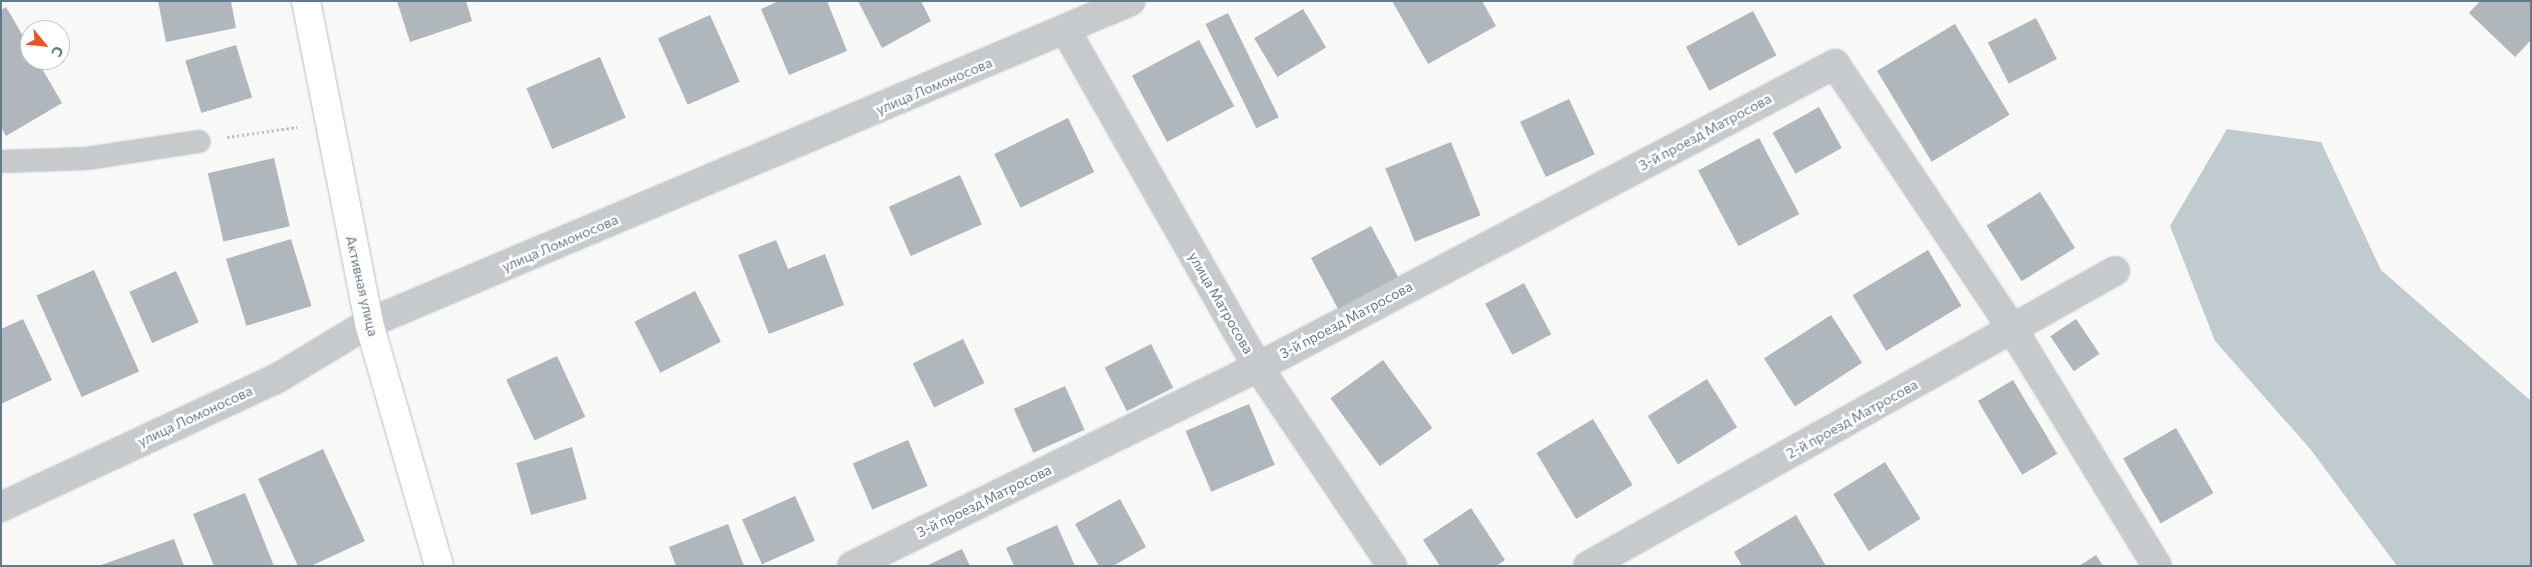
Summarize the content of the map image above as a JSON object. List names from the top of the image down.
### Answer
{
  "streets": {
    "main road": ["Активная улица"],
    "street": [
      "улица Ломоносова",
      "3-й проезд Матросова",
      "улица Матросова",
      "2-й проезд Матросова"
    ]
  },
  "crossings": [
    ["улица Ломоносова", "Активная улица"],
    ["улица Ломоносова", "улица Матросова"],
    ["3-й проезд Матросова", "улица Матросова"],
    ["3-й проезд Матросова", "2-й проезд Матросова"]
  ],
  "north": "bottom right"
}
